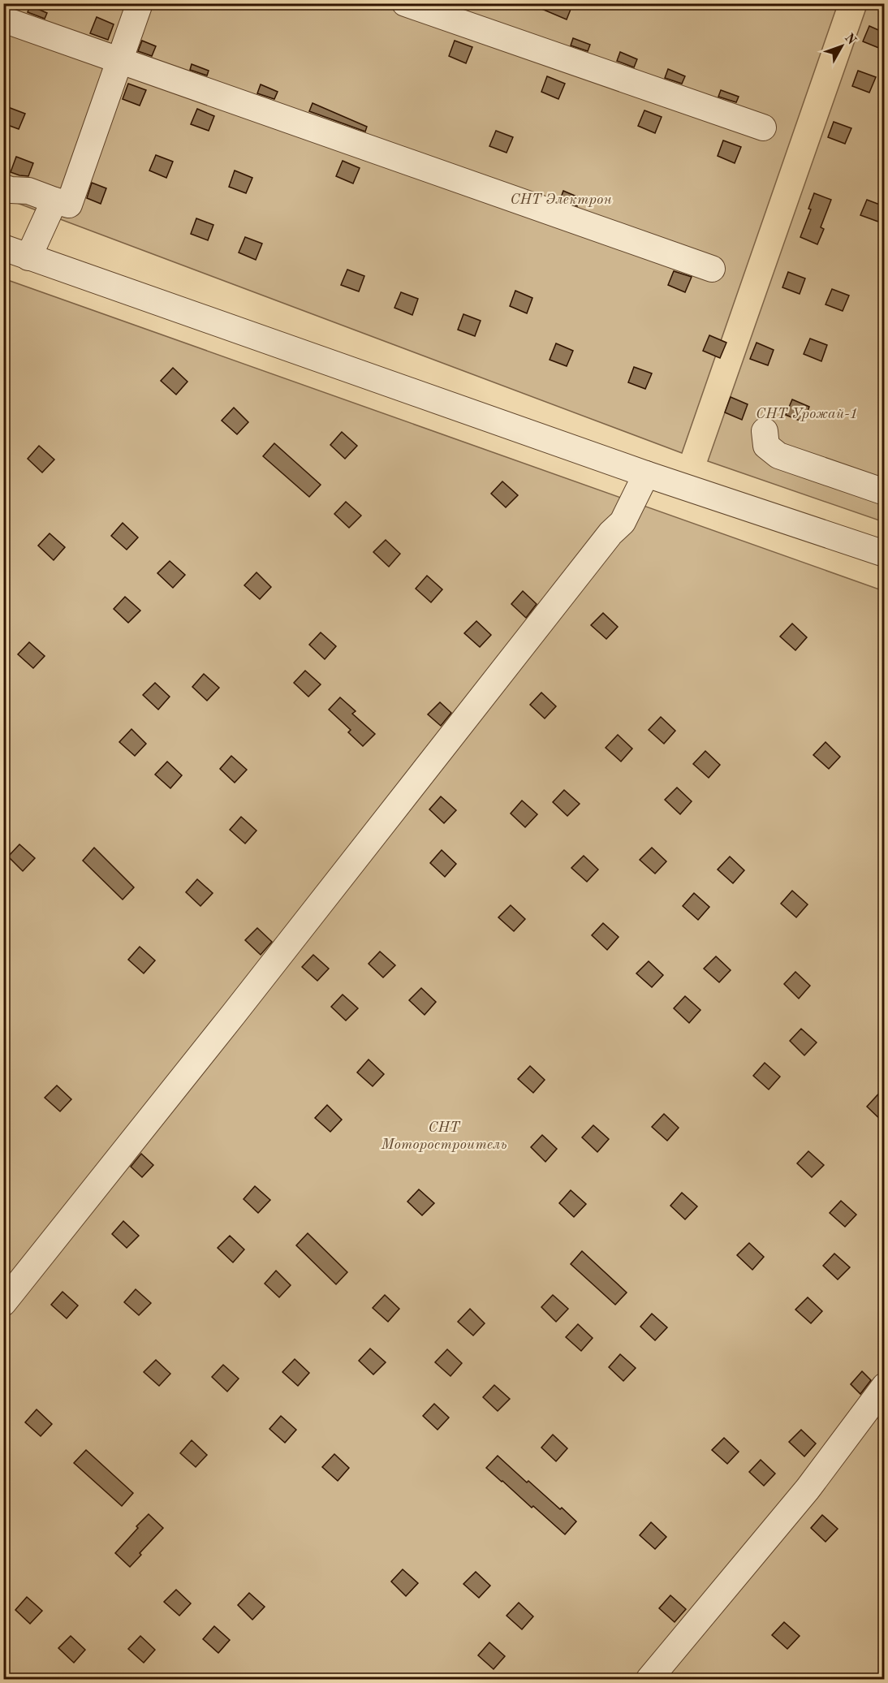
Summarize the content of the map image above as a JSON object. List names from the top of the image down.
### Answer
{
  "parks": ["СНТ Электрон", "СНТ Урожай-1", "СНТ Моторостроитель"],
  "north": "top right"
}
